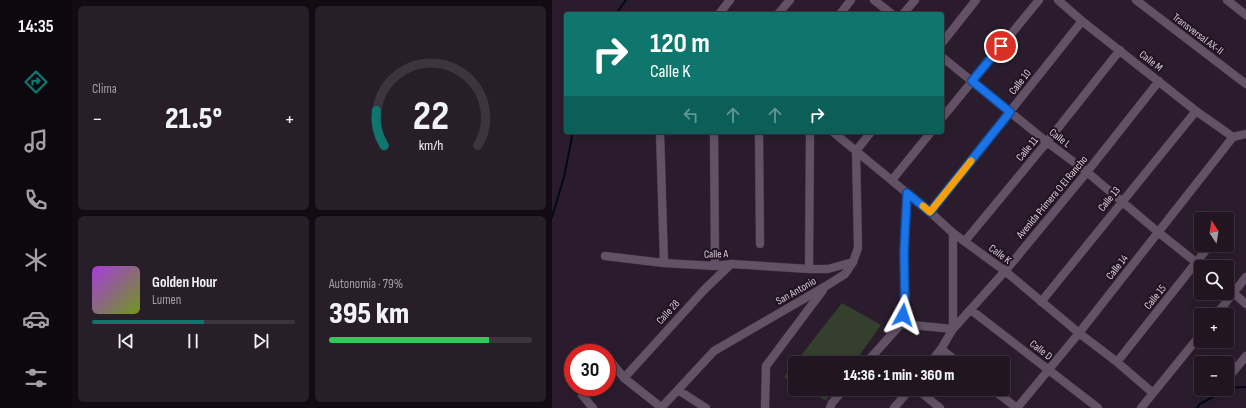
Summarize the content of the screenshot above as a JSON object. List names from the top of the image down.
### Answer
{
  "streets": {
    "street": [
      "Transversal AX-II",
      "Calle M",
      "Calle 10",
      "Calle L",
      "Calle 11",
      "Avenida Primera O El Rancho",
      "Calle 13",
      "Calle A",
      "Calle K",
      "Calle 14",
      "San Antonio",
      "Calle 15",
      "Calle 28",
      "Calle D"
    ]
  },
  "crossings": [
    ["Calle M", "Calle 10"],
    ["Calle M", "Calle 11"],
    ["Calle M", "Avenida Primera O El Rancho"],
    ["Calle M", "Calle 13"],
    ["Calle M", "Calle 14"],
    ["Calle 10", "Calle L"],
    ["Calle 10", "Calle K"],
    ["Calle L", "Calle 11"],
    ["Calle L", "Avenida Primera O El Rancho"],
    ["Calle L", "Calle 13"],
    ["Calle L", "Calle 14"],
    ["Calle 11", "Calle K"],
    ["Avenida Primera O El Rancho", "Calle K"],
    ["Avenida Primera O El Rancho", "Calle D"],
    ["Calle 13", "Calle K"],
    ["Calle A", "San Antonio"],
    ["Calle A", "Calle 28"],
    ["Calle K", "Calle 14"],
    ["Calle K", "San Antonio"],
    ["Calle K", "Calle 15"],
    ["Calle 14", "Calle D"]
  ],
  "north": "top",
  "page": {
    "tabs": "14:35",
    "tile": [
      "Clima",
      ["Autonomía · 79%", "395 km"]
    ],
    "turn": ["120 m", "Calle K"],
    "heat": ["−", "21.5°", "+"],
    "map_buttons": ["+", "−"],
    "song": ["Golden Hour", "Lumen"],
    "limit": "30",
    "trip": "14:36 · 1 min · 360 m",
    "gauge": ["22", "km/h"]
  }
}
